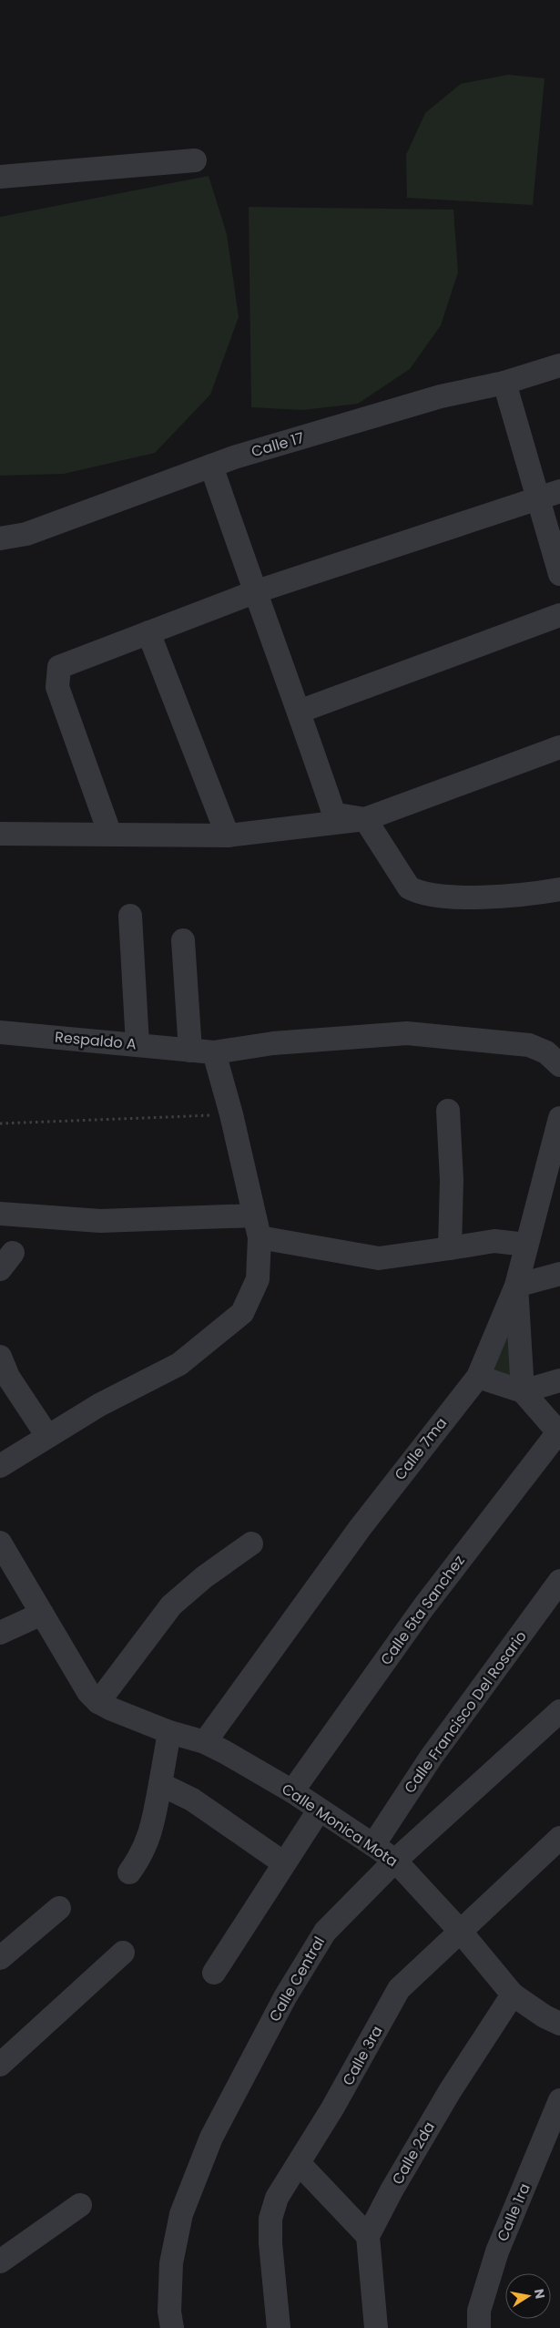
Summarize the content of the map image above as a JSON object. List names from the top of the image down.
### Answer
{
  "streets": {
    "street": [
      "Calle 17",
      "Respaldo A",
      "Calle 7ma",
      "Calle 5ta Sanchez",
      "Calle Francisco Del Rosario",
      "Calle Monica Mota",
      "Calle Central",
      "Calle 3ra",
      "Calle 2da",
      "Calle 1ra"
    ]
  },
  "crossings": [
    ["Calle 7ma", "Calle Monica Mota"],
    ["Calle 5ta Sanchez", "Calle Monica Mota"],
    ["Calle Francisco Del Rosario", "Calle Monica Mota"],
    ["Calle Monica Mota", "Calle Central"],
    ["Calle Monica Mota", "Calle 3ra"],
    ["Calle Monica Mota", "Calle 2da"]
  ],
  "north": "right"
}
